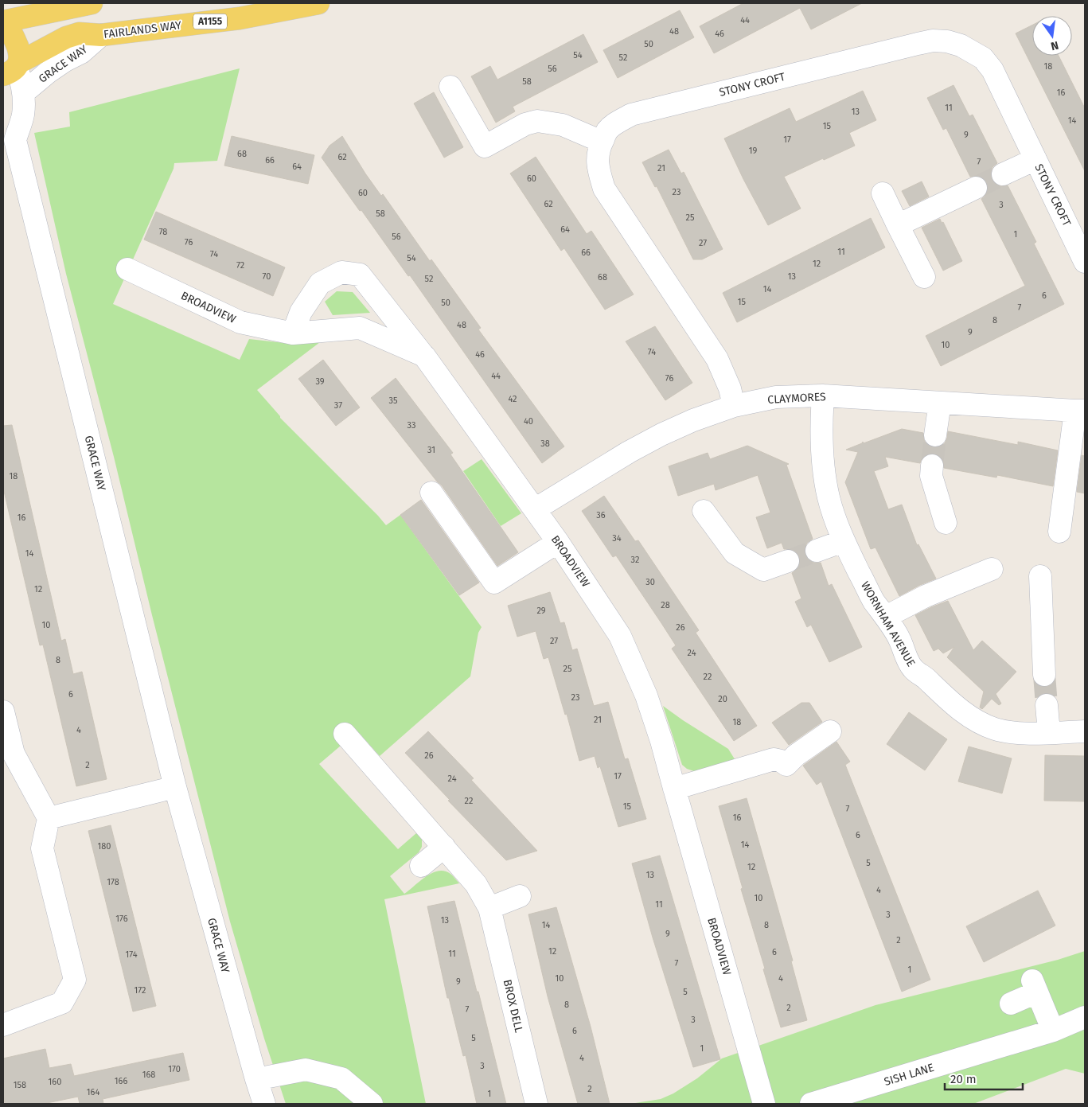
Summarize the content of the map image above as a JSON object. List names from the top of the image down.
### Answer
{
  "streets": {
    "main road": ["A1155", "FAIRLANDS WAY"],
    "street": [
      "GRACE WAY",
      "STONY CROFT",
      "BROADVIEW",
      "CLAYMORES",
      "WORNHAM AVENUE",
      "BROX DELL",
      "SISH LANE"
    ]
  },
  "crossings": [
    ["FAIRLANDS WAY", "GRACE WAY"],
    ["STONY CROFT", "CLAYMORES"],
    ["BROADVIEW", "CLAYMORES"],
    ["CLAYMORES", "WORNHAM AVENUE"]
  ],
  "house_numbers": [
    "44",
    "48",
    "46",
    "50",
    "54",
    "52",
    "18",
    "56",
    "58",
    "16",
    "11",
    "13",
    "14",
    "15",
    "9",
    "17",
    "19",
    "68",
    "62",
    "66",
    "7",
    "64",
    "21",
    "60",
    "23",
    "60",
    "62",
    "3",
    "58",
    "25",
    "64",
    "78",
    "1",
    "56",
    "76",
    "27",
    "11",
    "66",
    "74",
    "54",
    "12",
    "72",
    "70",
    "13",
    "68",
    "52",
    "14",
    "6",
    "15",
    "50",
    "7",
    "8",
    "48",
    "9",
    "10",
    "74",
    "46",
    "44",
    "76",
    "39",
    "42",
    "35",
    "37",
    "40",
    "33",
    "38",
    "31",
    "18",
    "36",
    "16",
    "34",
    "14",
    "32",
    "30",
    "12",
    "28",
    "29",
    "10",
    "26",
    "27",
    "24",
    "8",
    "25",
    "22",
    "6",
    "23",
    "20",
    "21",
    "18",
    "4",
    "26",
    "2",
    "17",
    "24",
    "22",
    "15",
    "7",
    "16",
    "6",
    "14",
    "180",
    "5",
    "12",
    "13",
    "178",
    "4",
    "10",
    "11",
    "3",
    "176",
    "13",
    "14",
    "8",
    "9",
    "2",
    "12",
    "6",
    "11",
    "174",
    "7",
    "1",
    "10",
    "4",
    "9",
    "172",
    "5",
    "8",
    "2",
    "7",
    "3",
    "6",
    "5",
    "1",
    "4",
    "3",
    "170",
    "168",
    "166",
    "160",
    "158",
    "2",
    "164",
    "1"
  ],
  "scale_bar": "20 m",
  "north": "bottom"
}
